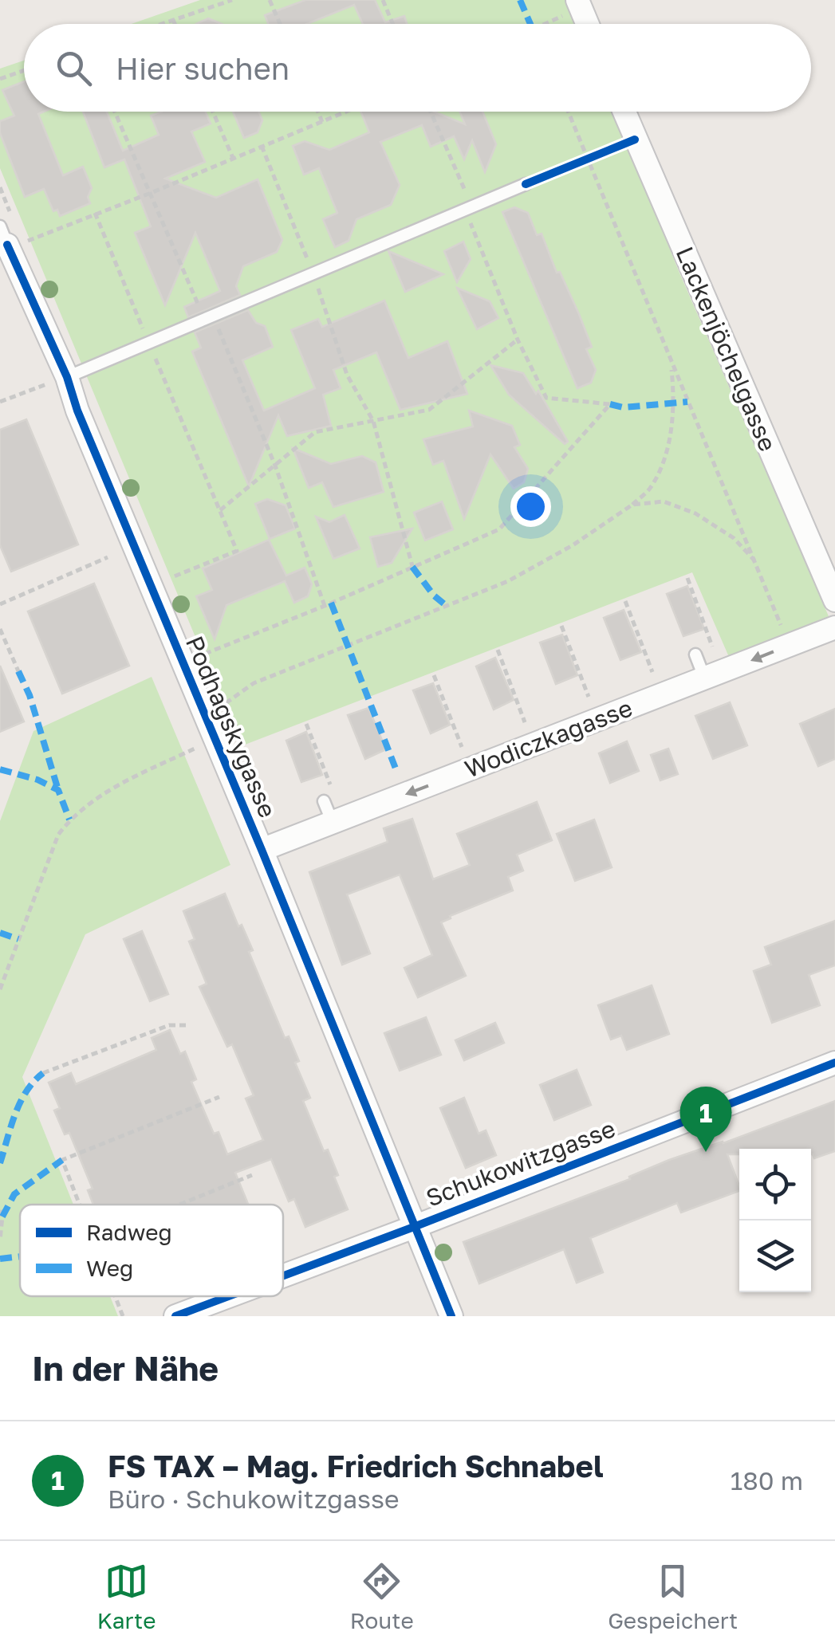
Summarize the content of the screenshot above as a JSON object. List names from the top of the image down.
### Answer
{
  "streets": {
    "street": [
      "Lackenjöchelgasse",
      "Podhagskygasse",
      "Wodiczkagasse",
      "Schukowitzgasse"
    ]
  },
  "crossings": [
    ["Podhagskygasse", "Wodiczkagasse"],
    ["Podhagskygasse", "Schukowitzgasse"]
  ],
  "one_way": ["Wodiczkagasse"],
  "legend": ["Radweg", "Weg"],
  "page": {
    "search": "Hier suchen",
    "pins": "1",
    "heading": "In der Nähe",
    "list": [
      {
        "mark": "1",
        "name": "FS TAX – Mag. Friedrich Schnabel",
        "note": "Büro · Schukowitzgasse",
        "value": "180 m"
      }
    ],
    "nav": ["Karte", "Route", "Gespeichert"]
  }
}
